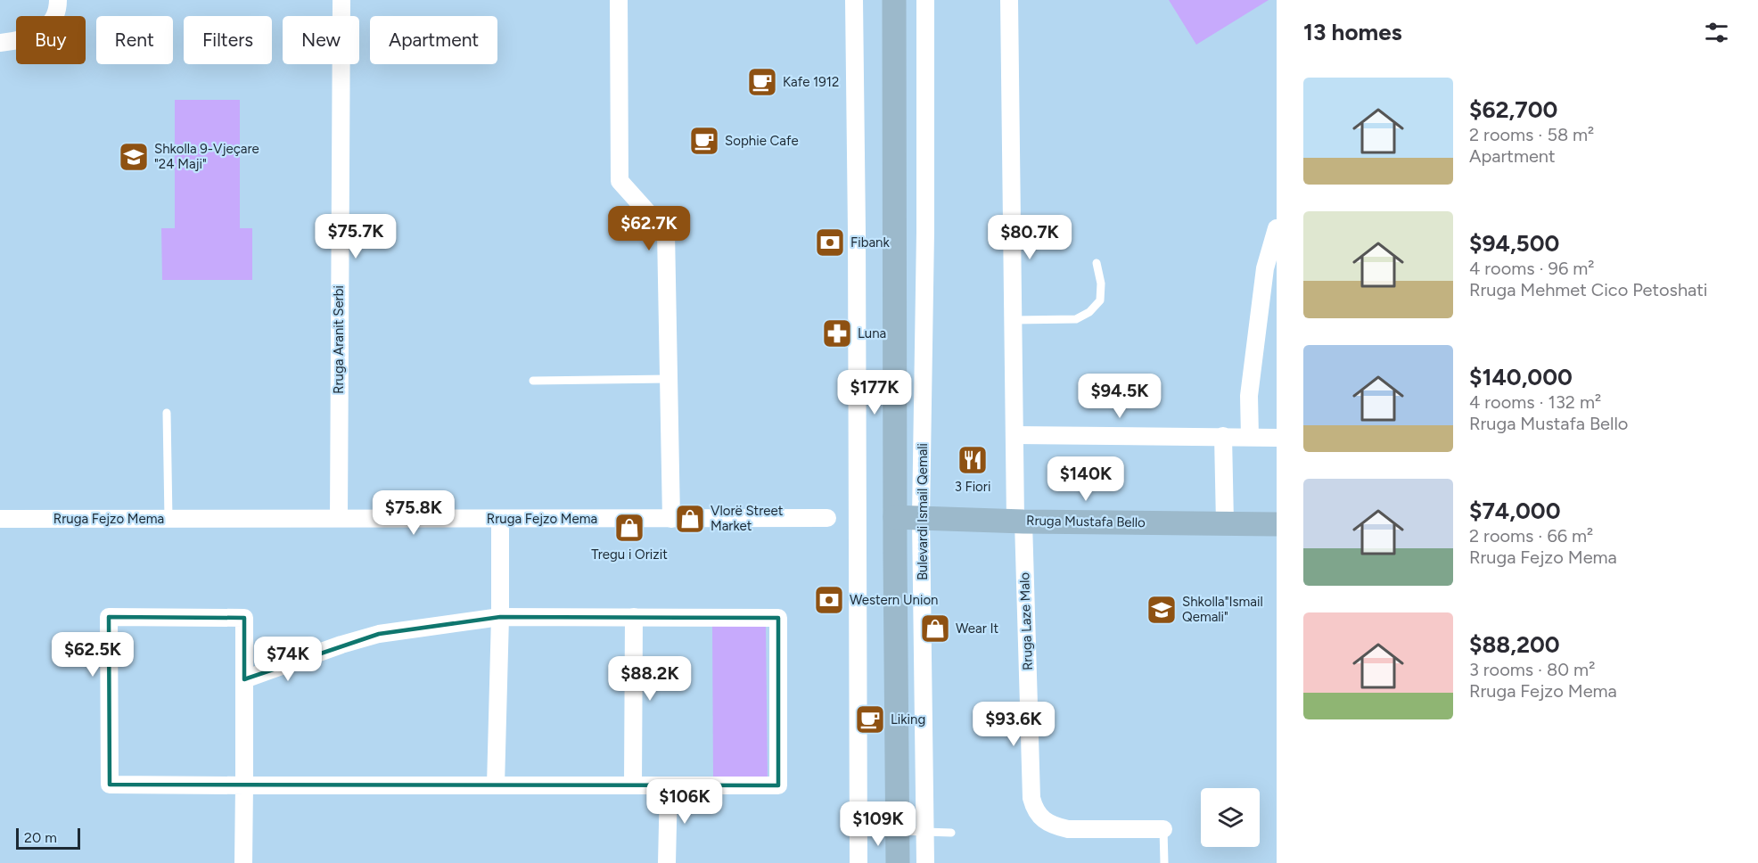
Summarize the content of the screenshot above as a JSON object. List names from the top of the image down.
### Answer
{
  "streets": {
    "main road": ["Bulevardi Ismail Qemali", "Rruga Mustafa Bello"],
    "street": ["Rruga Aranit Serbi", "Rruga Fejzo Mema", "Rruga Laze Malo"]
  },
  "crossings": [
    ["Rruga Aranit Serbi", "Rruga Fejzo Mema"],
    ["Bulevardi Ismail Qemali", "Rruga Mustafa Bello"],
    ["Rruga Mustafa Bello", "Rruga Laze Malo"]
  ],
  "places": {
    "cafe": ["Kafe 1912", "Sophie Cafe", "Liking"],
    "school or university": ["Shkolla 9-Vjeçare \"24 Maji\"", "Shkolla\"Ismail Qemali\""],
    "bank": ["Fibank", "Western Union"],
    "pharmacy": ["Luna"],
    "restaurant": ["3 Fiori"],
    "shop": ["Vlorë Street Market", "Tregu i Orizit", "Wear It"]
  },
  "scale_bar": "20 m",
  "page": {
    "heading": "13 homes",
    "chip": [
      "Buy",
      "Rent",
      "Filters",
      "New",
      "Apartment"
    ],
    "list": [
      {
        "name": "$62,700",
        "note": "2 rooms · 58 m² · Apartment"
      },
      {
        "name": "$94,500",
        "note": "4 rooms · 96 m² · Rruga Mehmet Cico Petoshati"
      },
      {
        "name": "$140,000",
        "note": "4 rooms · 132 m² · Rruga Mustafa Bello"
      },
      {
        "name": "$74,000",
        "note": "2 rooms · 66 m² · Rruga Fejzo Mema"
      },
      {
        "name": "$88,200",
        "note": "3 rooms · 80 m² · Rruga Fejzo Mema"
      }
    ],
    "price": [
      "$62.7K",
      "$75.7K",
      "$80.7K",
      "$177K",
      "$94.5K",
      "$140K",
      "$75.8K",
      "$62.5K",
      "$74K",
      "$88.2K",
      "$93.6K",
      "$106K",
      "$109K"
    ],
    "scale": "20 m"
  }
}
